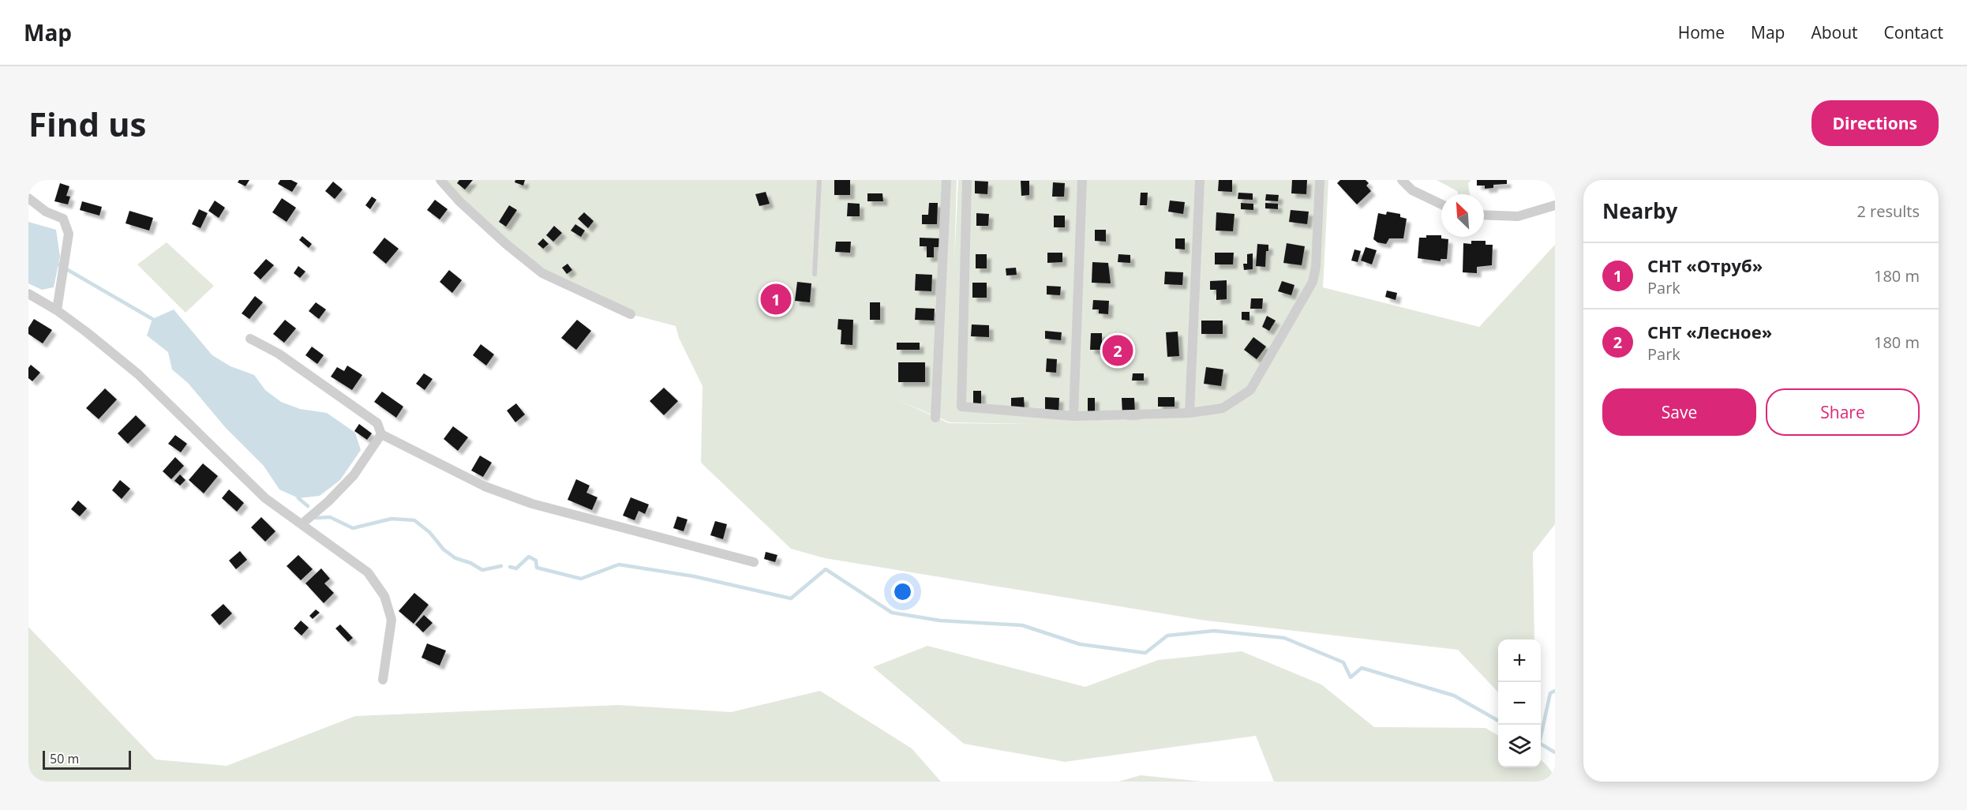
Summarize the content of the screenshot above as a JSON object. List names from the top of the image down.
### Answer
{
  "scale_bar": "50 m",
  "north": "top left",
  "page": {
    "header": "Map",
    "nav": [
      "Home",
      "Map",
      "About",
      "Contact"
    ],
    "buttons": [
      "Directions",
      ["Save", "Share"]
    ],
    "title": "Find us",
    "heading": ["Nearby", "2 results"],
    "list": [
      {
        "mark": "1",
        "name": "СНТ «Отруб»",
        "note": "Park",
        "value": "180 m"
      },
      {
        "mark": "2",
        "name": "СНТ «Лесное»",
        "note": "Park",
        "value": "180 m"
      }
    ],
    "pins": ["1", "2"],
    "map_buttons": ["+", "−"],
    "scale": "50 m"
  }
}
